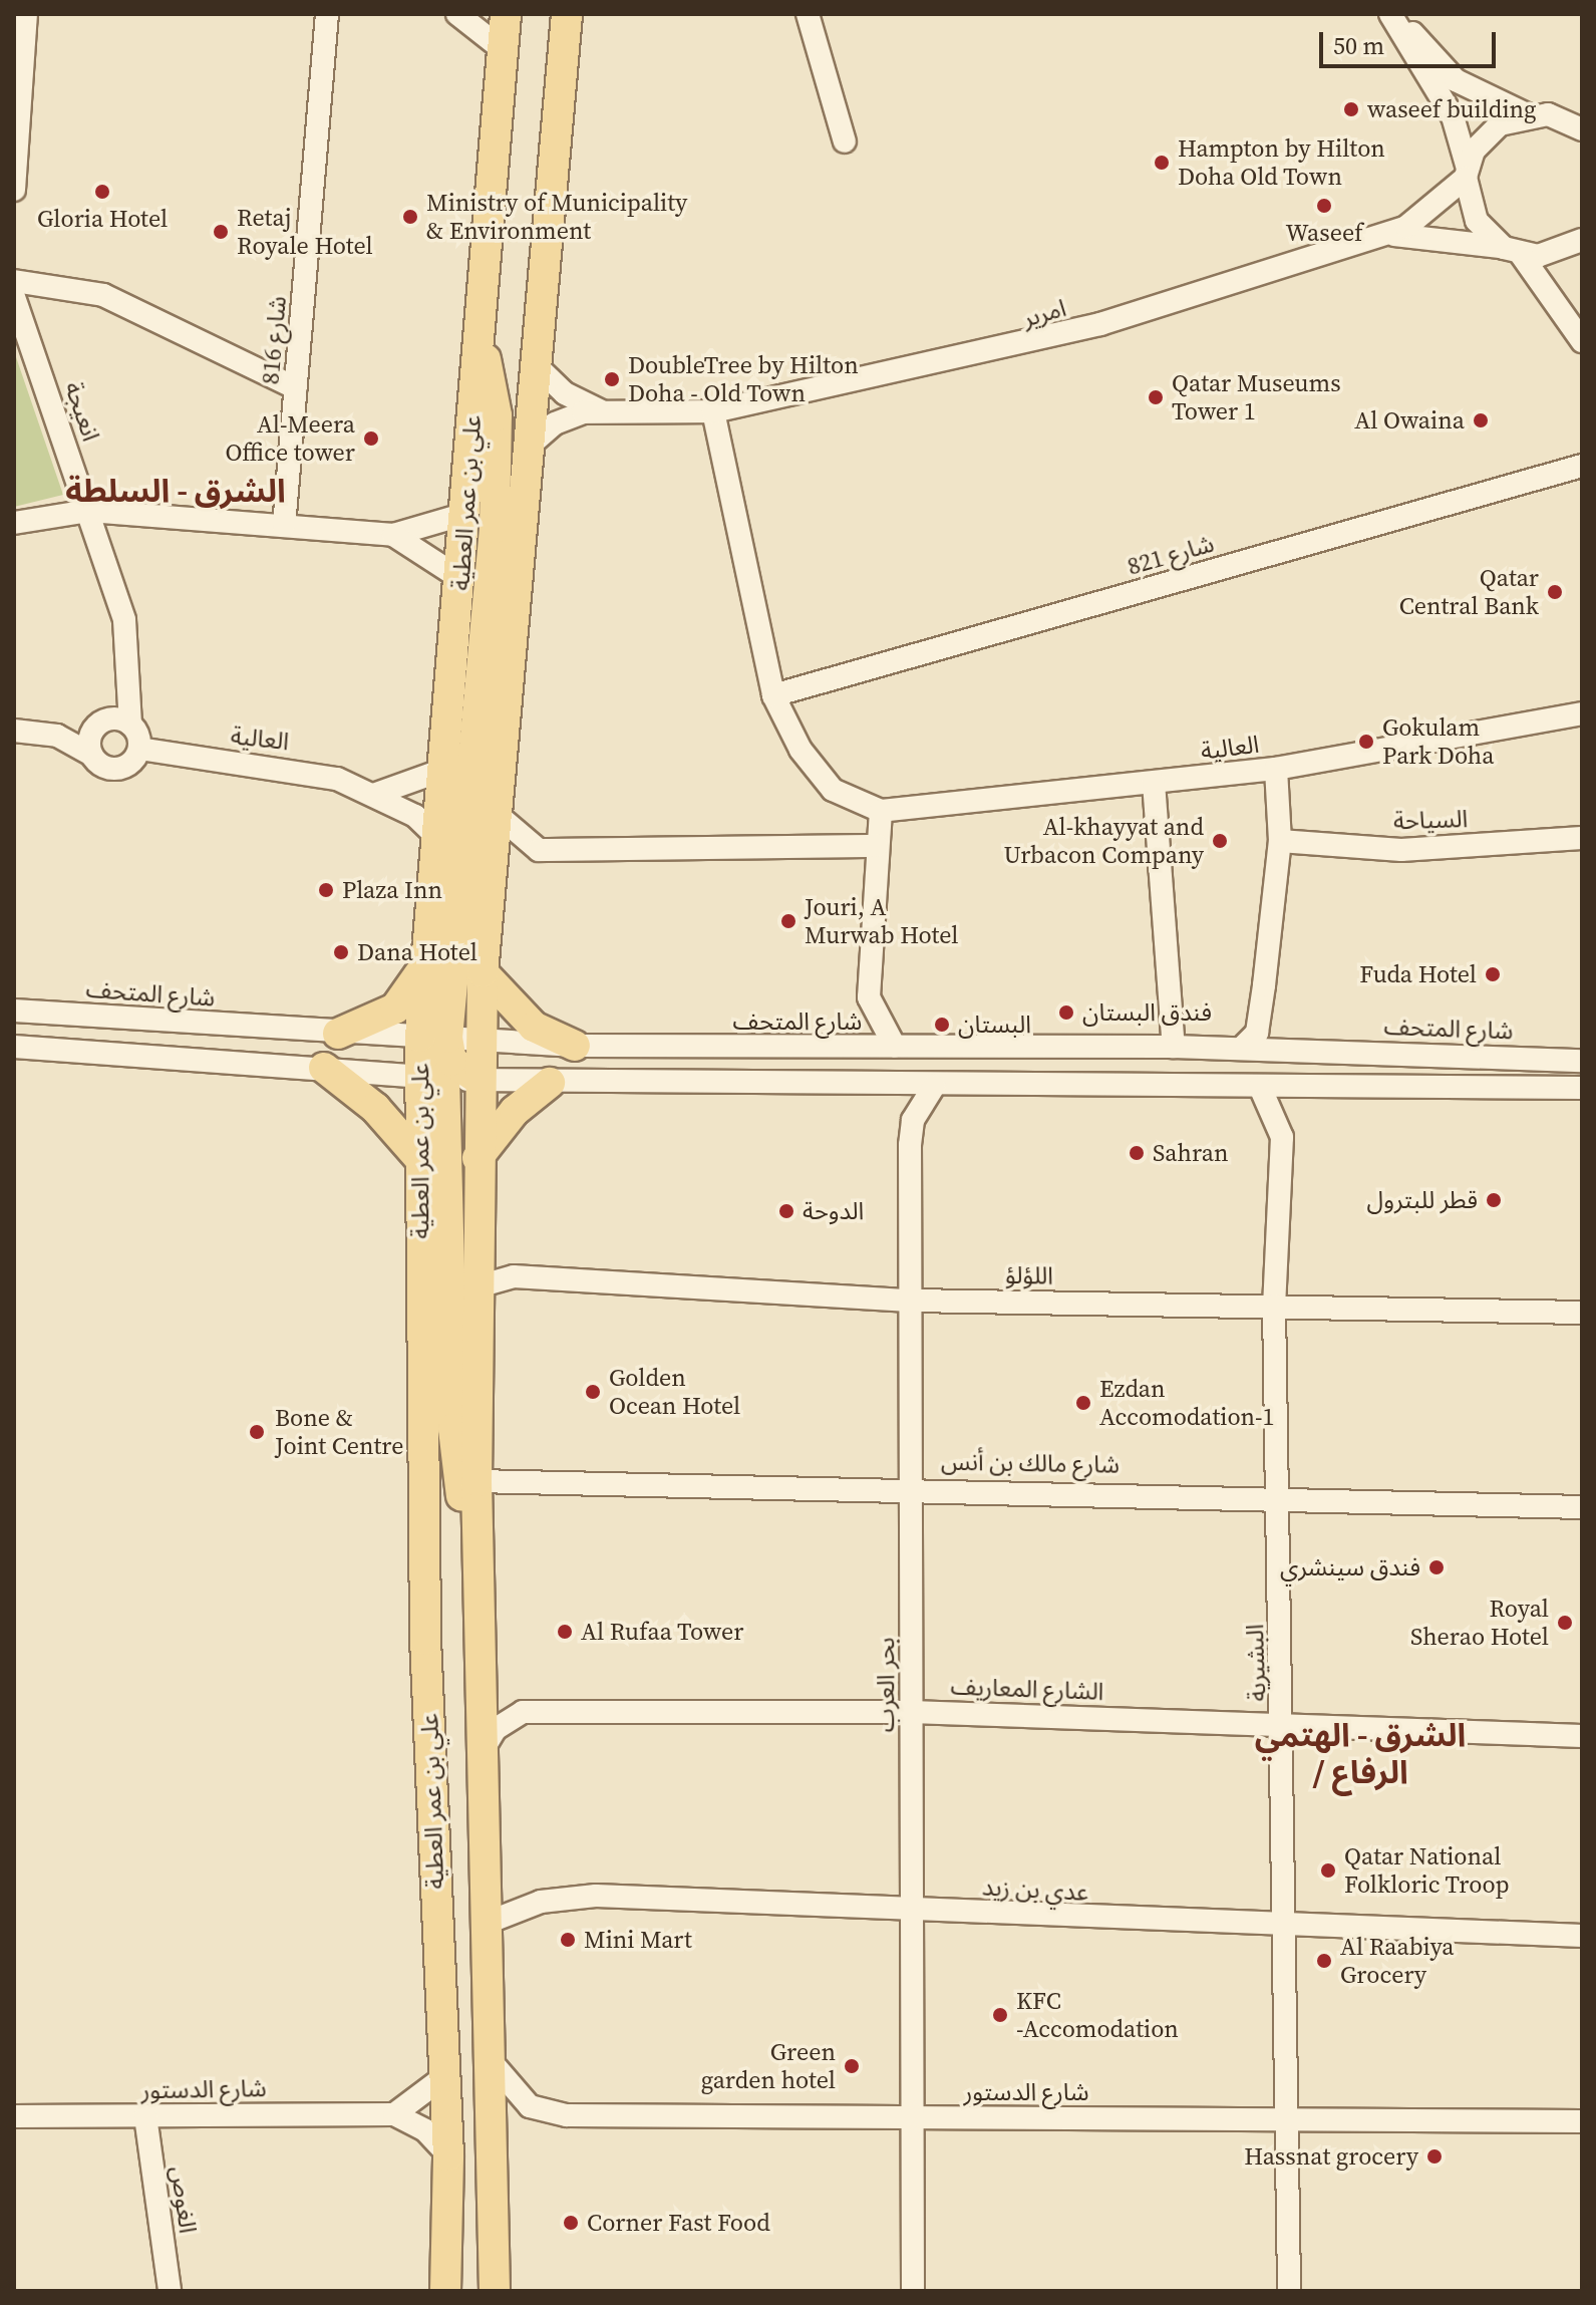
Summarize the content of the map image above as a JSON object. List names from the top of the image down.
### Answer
{
  "streets": {
    "main road": ["علي بن عمر العطية"],
    "street": [
      "امرير",
      "شارع 816",
      "انعيجة",
      "شارع 821",
      "العالية",
      "السياحة",
      "شارع المتحف",
      "اللؤلؤ",
      "شارع مالك بن أنس",
      "البشيرية",
      "بحر العرب",
      "الشارع المعاريف",
      "عدي بن زيد",
      "شارع الدستور",
      "الغوص"
    ]
  },
  "crossings": [
    ["انعيجة", "العالية"],
    ["علي بن عمر العطية", "العالية"],
    ["علي بن عمر العطية", "شارع المتحف"],
    ["اللؤلؤ", "البشيرية"],
    ["اللؤلؤ", "بحر العرب"],
    ["شارع مالك بن أنس", "البشيرية"],
    ["شارع مالك بن أنس", "بحر العرب"],
    ["البشيرية", "الشارع المعاريف"],
    ["البشيرية", "عدي بن زيد"],
    ["البشيرية", "شارع الدستور"],
    ["بحر العرب", "الشارع المعاريف"],
    ["بحر العرب", "عدي بن زيد"],
    ["بحر العرب", "شارع الدستور"],
    ["شارع الدستور", "الغوص"]
  ],
  "districts": ["الشرق - السلطة", "الشرق - الهتمي / الرفاع"],
  "places": [
    "waseef building",
    "Hampton by Hilton Doha Old Town",
    "Gloria Hotel",
    "Waseef",
    "Ministry of Municipality & Environment",
    "Retaj Royale Hotel",
    "DoubleTree by Hilton Doha - Old Town",
    "Qatar Museums Tower 1",
    "Al Owaina",
    "Al-Meera Office tower",
    "Qatar Central Bank",
    "Gokulam Park Doha",
    "Al-khayyat and Urbacon Company",
    "Plaza Inn",
    "Jouri, A Murwab Hotel",
    "Dana Hotel",
    "Fuda Hotel",
    "فندق البستان",
    "البستان",
    "Sahran",
    "قطر للبترول",
    "الدوحة",
    "Golden Ocean Hotel",
    "Ezdan Accomodation-1",
    "Bone & Joint Centre",
    "فندق سينشري",
    "Royal Sherao Hotel",
    "Al Rufaa Tower",
    "Qatar National Folkloric Troop",
    "Mini Mart",
    "Al Raabiya Grocery",
    "KFC -Accomodation",
    "Green garden hotel",
    "Hassnat grocery",
    "Corner Fast Food"
  ],
  "scale_bar": "50 m"
}
